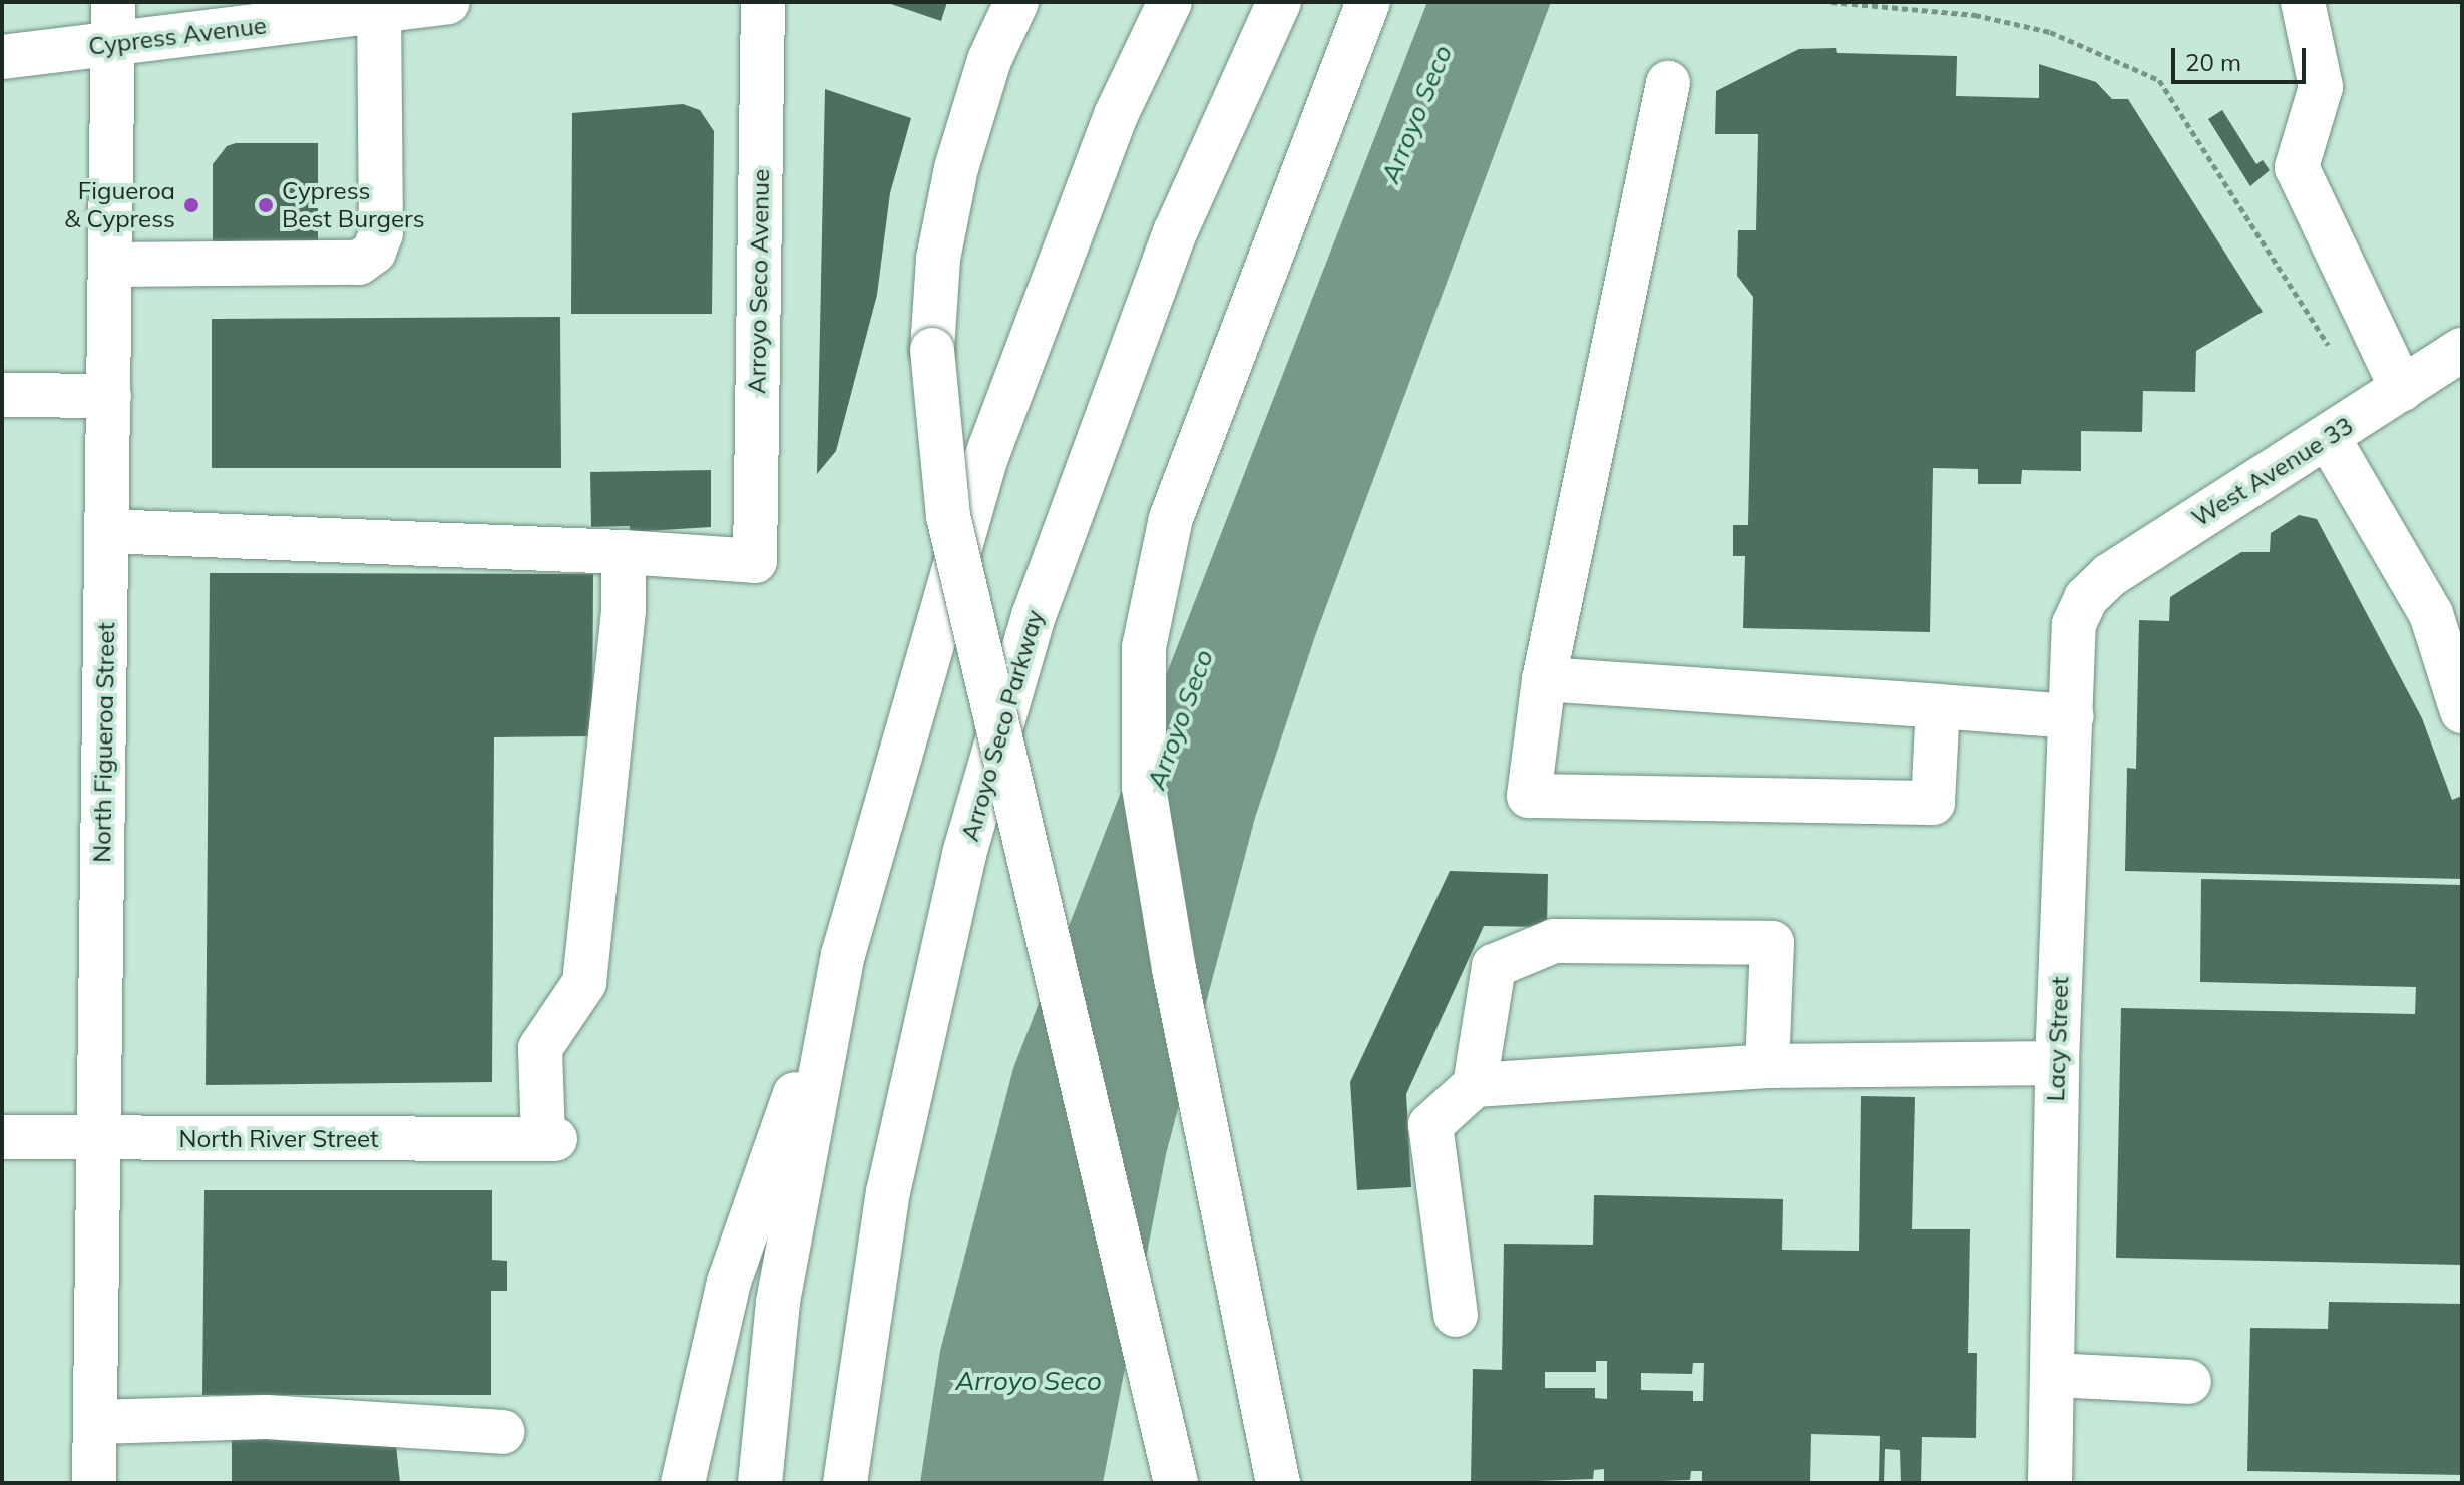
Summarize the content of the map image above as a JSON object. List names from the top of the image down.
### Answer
{
  "streets": {
    "main road": [
      "Cypress Avenue",
      "Arroyo Seco Avenue",
      "West Avenue 33",
      "Arroyo Seco Parkway",
      "North Figueroa Street",
      "Lacy Street",
      "North River Street"
    ]
  },
  "crossings": [
    ["Cypress Avenue", "North Figueroa Street"],
    ["Arroyo Seco Avenue", "North River Street"],
    ["West Avenue 33", "Lacy Street"],
    ["North Figueroa Street", "North River Street"]
  ],
  "water": ["Arroyo Seco"],
  "places": ["Figueroa & Cypress", "Cypress Best Burgers"],
  "scale_bar": "20 m"
}
